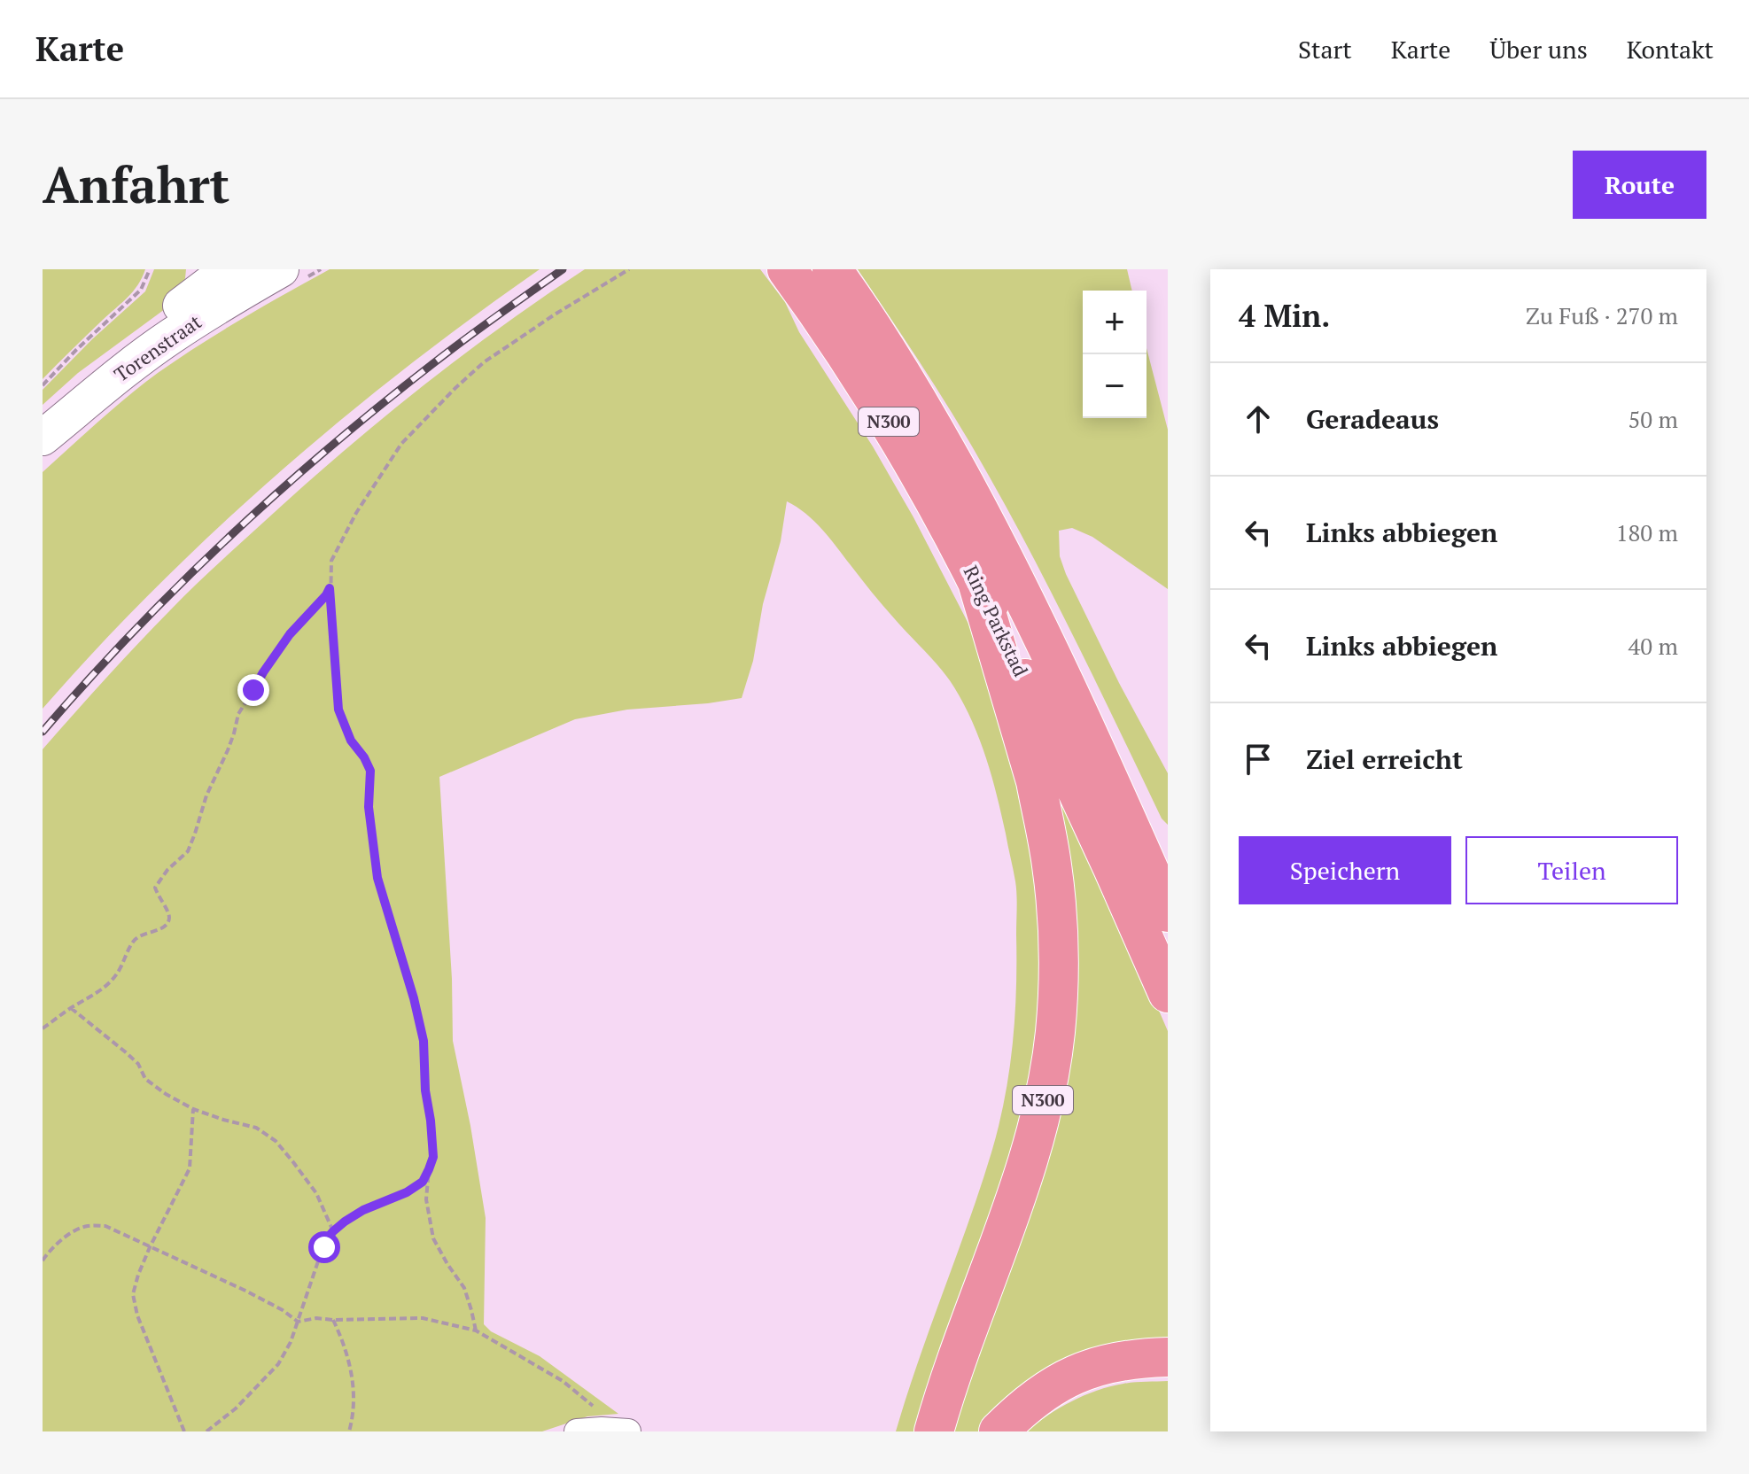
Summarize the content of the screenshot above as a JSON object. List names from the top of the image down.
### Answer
{
  "streets": {
    "highway": ["N300", "Ring Parkstad"],
    "street": ["Torenstraat"]
  },
  "crossings": [
    ["N300", "Ring Parkstad"]
  ],
  "page": {
    "header": "Karte",
    "nav": [
      "Start",
      "Karte",
      "Über uns",
      "Kontakt"
    ],
    "buttons": [
      "Route",
      ["Speichern", "Teilen"]
    ],
    "title": "Anfahrt",
    "heading": ["4 Min.", "Zu Fuß · 270 m"],
    "map_buttons": ["+", "−"],
    "list": [
      ["Geradeaus", "50 m"],
      ["Links abbiegen", "180 m"],
      ["Links abbiegen", "40 m"],
      "Ziel erreicht"
    ]
  }
}
